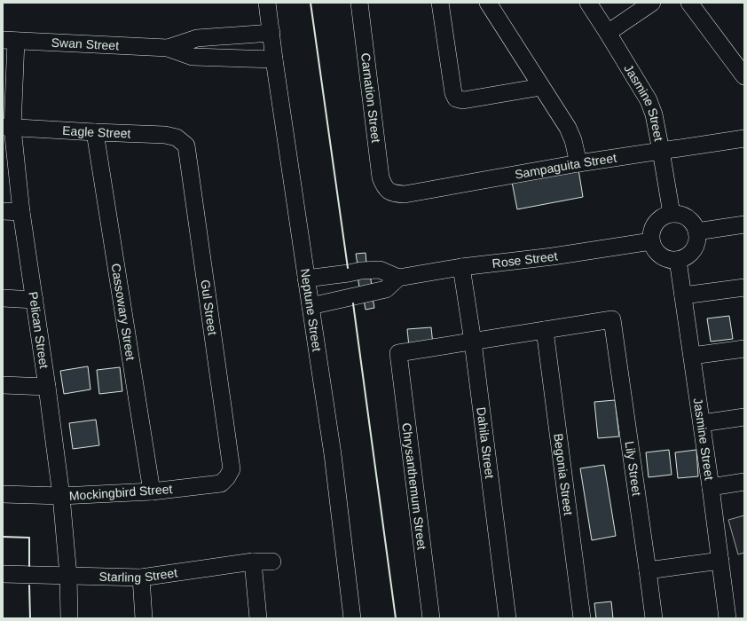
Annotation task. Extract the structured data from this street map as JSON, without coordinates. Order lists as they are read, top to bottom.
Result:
{
  "streets": {
    "street": [
      "Swan Street",
      "Carnation Street",
      "Jasmine Street",
      "Eagle Street",
      "Sampaguita Street",
      "Rose Street",
      "Gul Street",
      "Neptune Street",
      "Cassowary Street",
      "Pelican Street",
      "Dahila Street",
      "Lily Street",
      "Begonia Street",
      "Chrysanthemum Street",
      "Mockingbird Street",
      "Starling Street"
    ]
  },
  "crossings": [
    ["Swan Street", "Neptune Street"],
    ["Swan Street", "Pelican Street"],
    ["Carnation Street", "Sampaguita Street"],
    ["Jasmine Street", "Sampaguita Street"],
    ["Jasmine Street", "Rose Street"],
    ["Eagle Street", "Gul Street"],
    ["Eagle Street", "Cassowary Street"],
    ["Eagle Street", "Pelican Street"],
    ["Rose Street", "Dahila Street"],
    ["Gul Street", "Mockingbird Street"],
    ["Cassowary Street", "Mockingbird Street"],
    ["Pelican Street", "Mockingbird Street"],
    ["Pelican Street", "Starling Street"],
    ["Dahila Street", "Chrysanthemum Street"],
    ["Lily Street", "Begonia Street"]
  ]
}
